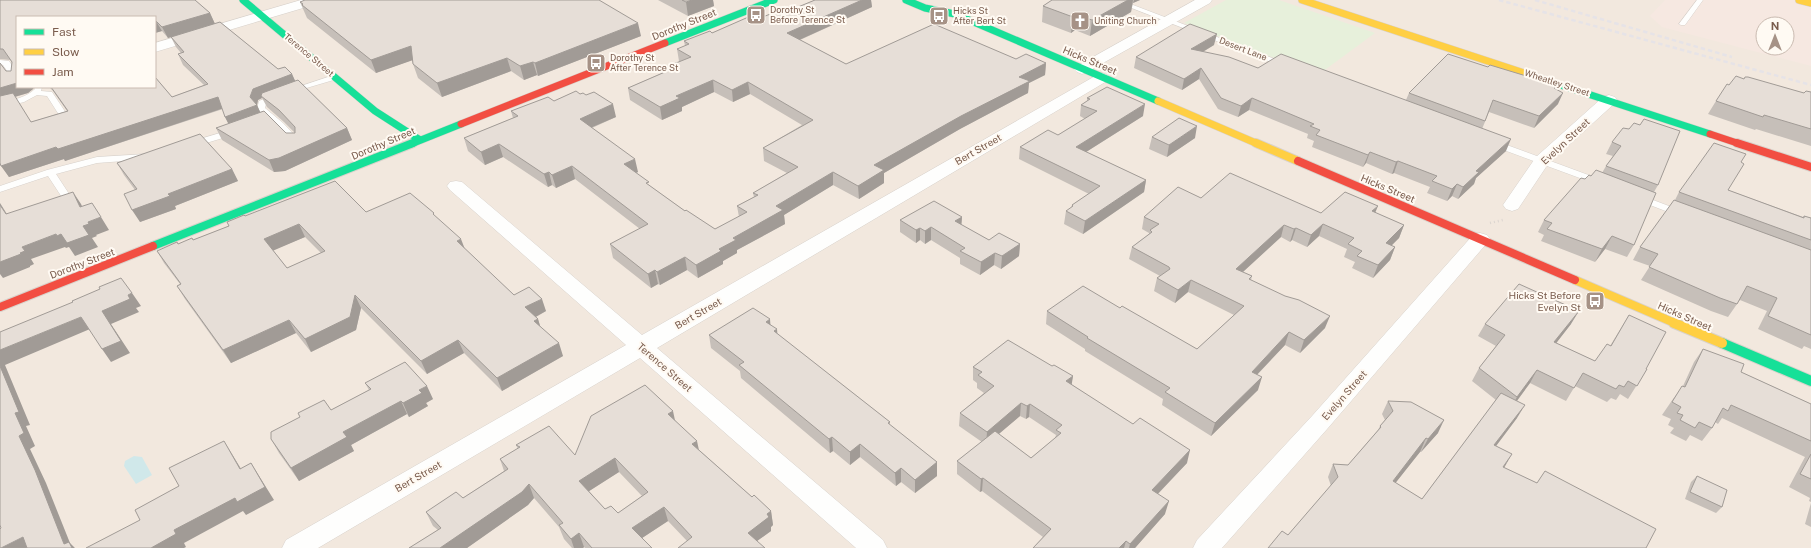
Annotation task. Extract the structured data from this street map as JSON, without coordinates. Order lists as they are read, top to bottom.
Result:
{
  "streets": {
    "main road": [
      "Dorothy Street",
      "Terence Street",
      "Hicks Street",
      "Wheatley Street"
    ],
    "street": ["Evelyn Street", "Bert Street"],
    "lane": ["Desert Lane"]
  },
  "crossings": [
    ["Dorothy Street", "Terence Street"],
    ["Terence Street", "Bert Street"],
    ["Hicks Street", "Evelyn Street"],
    ["Hicks Street", "Bert Street"],
    ["Wheatley Street", "Evelyn Street"]
  ],
  "places": {
    "bus stop": [
      "Dorothy St Before Terence St",
      "Hicks St After Bert St",
      "Dorothy St After Terence St",
      "Hicks St Before Evelyn St"
    ],
    "church": ["Uniting Church"]
  },
  "legend": ["Fast", "Slow", "Jam"],
  "north": "top"
}
